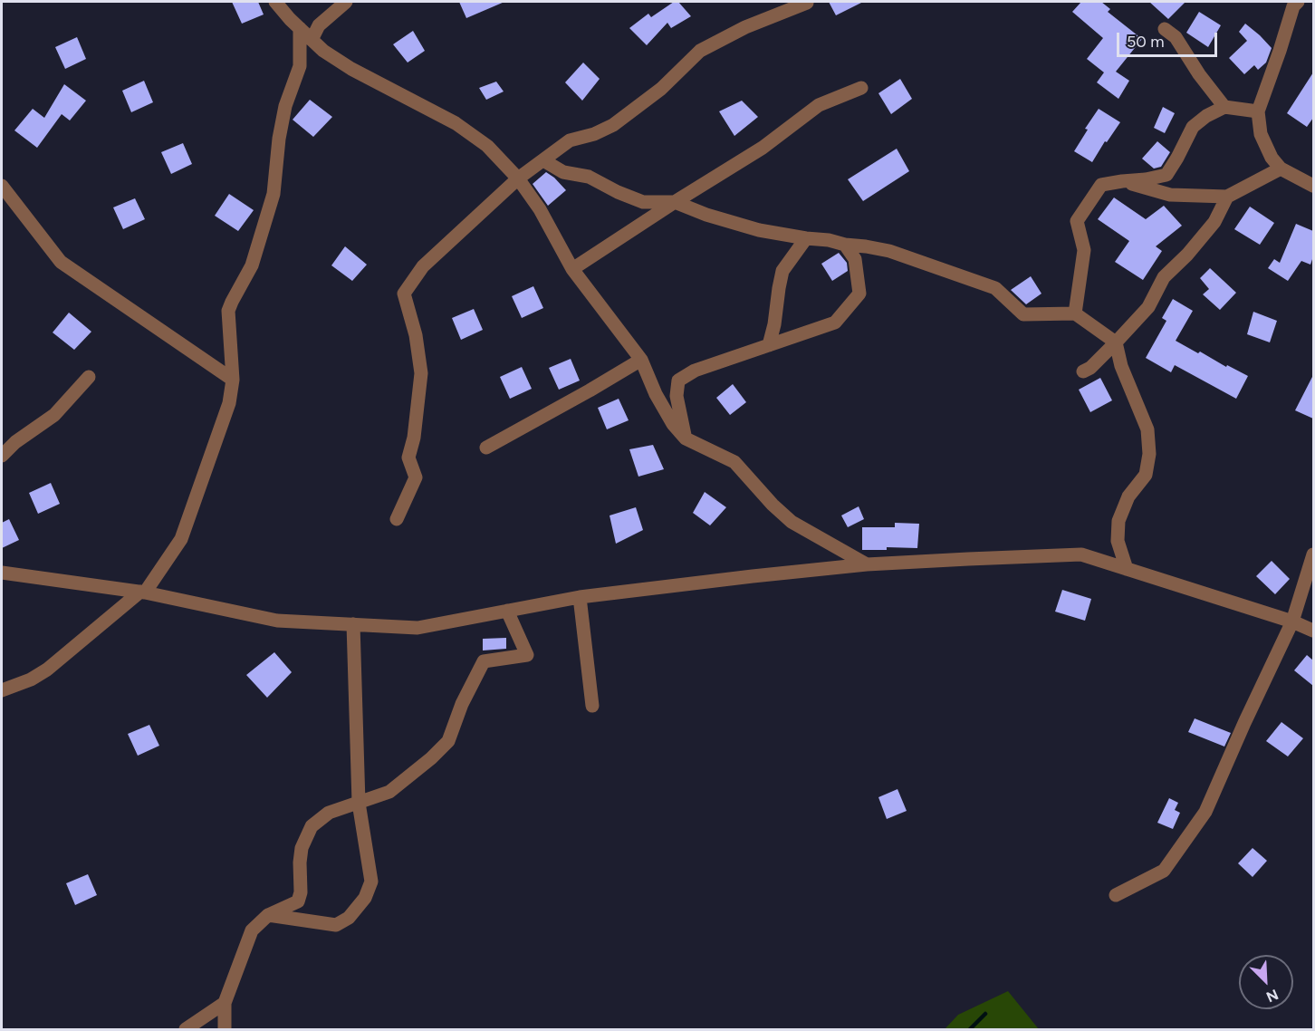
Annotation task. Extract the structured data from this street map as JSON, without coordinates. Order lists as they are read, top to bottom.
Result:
{
  "scale_bar": "50 m",
  "north": "bottom right"
}
